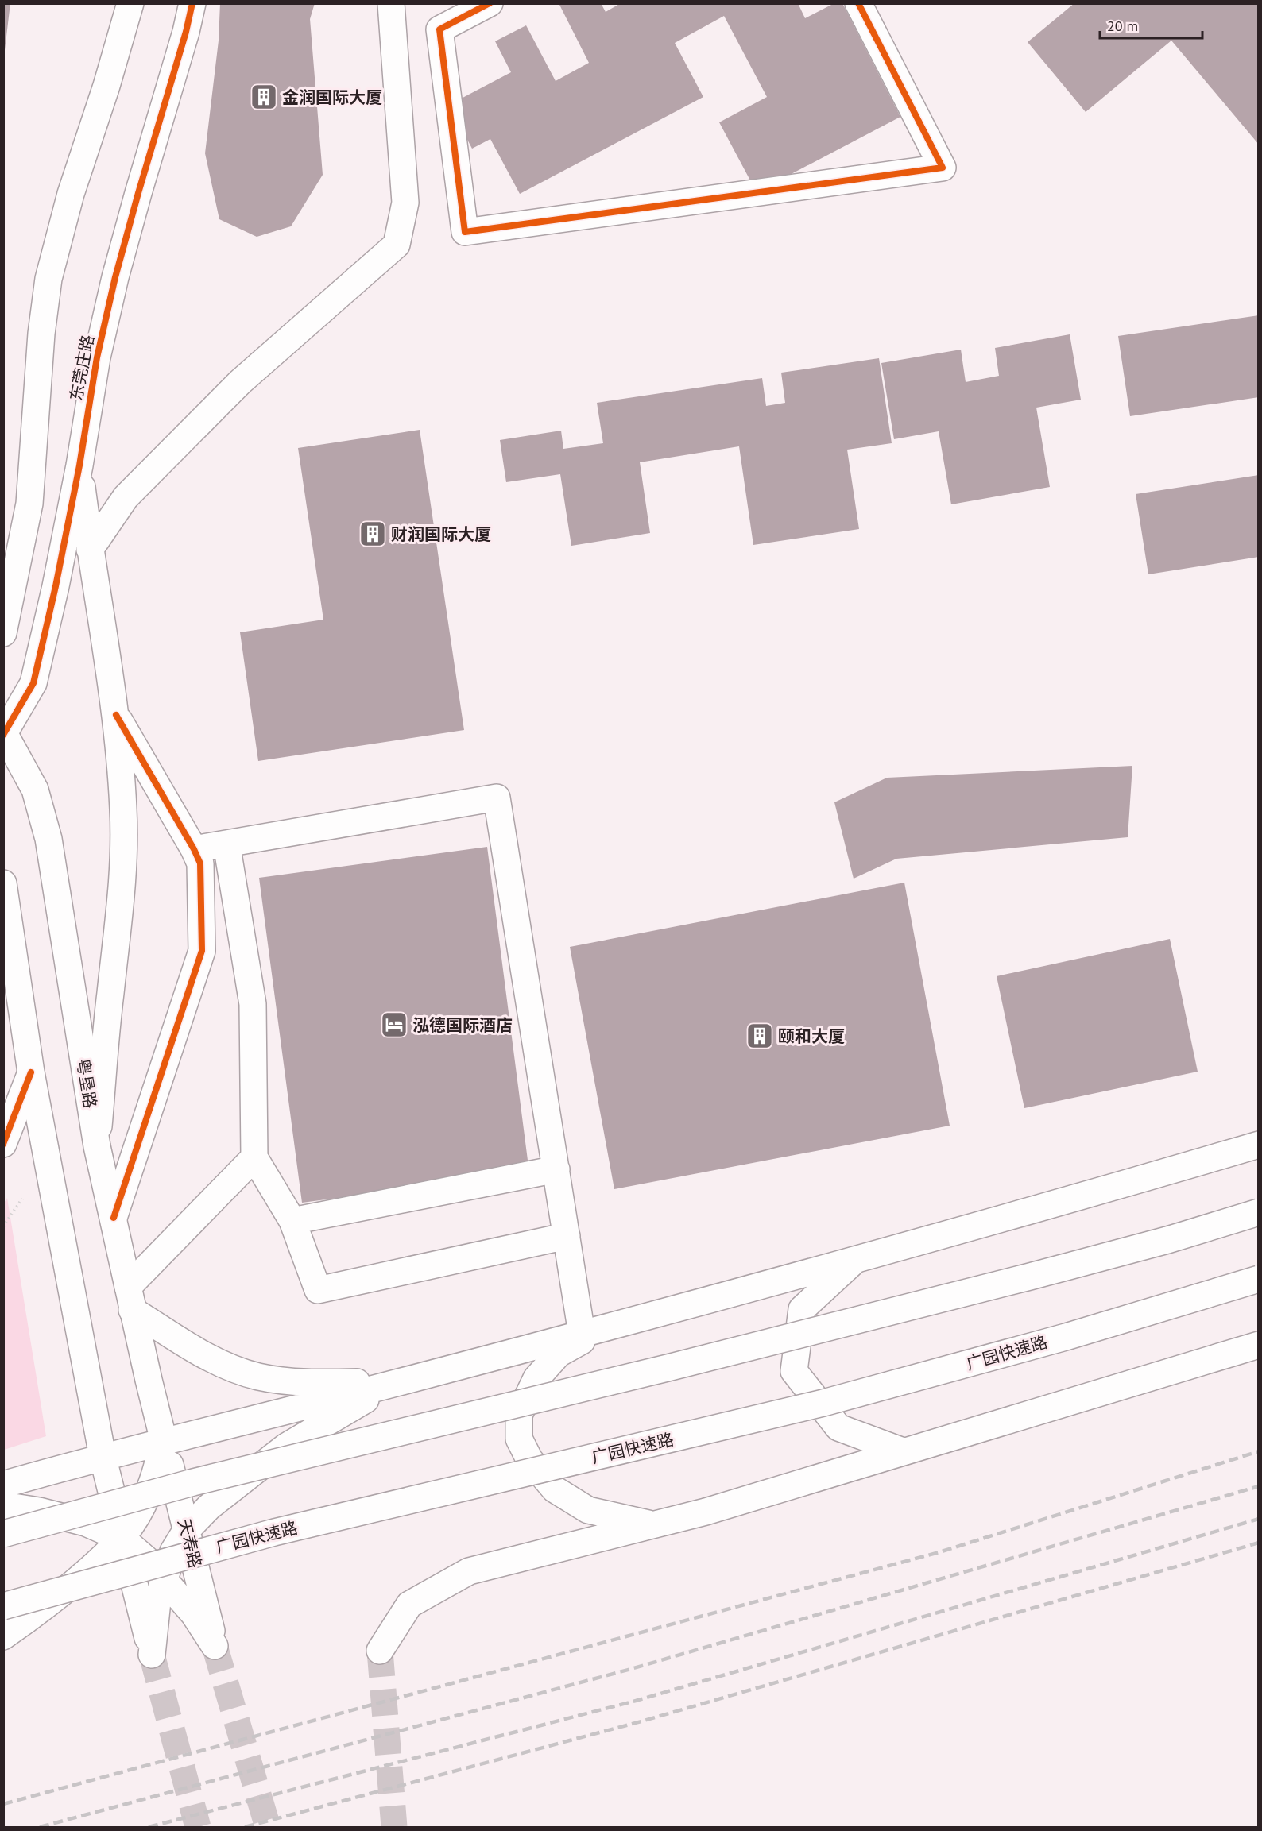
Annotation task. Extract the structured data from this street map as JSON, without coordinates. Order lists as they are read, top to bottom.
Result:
{
  "streets": {
    "main road": [
      "东莞庄路",
      "粤垦路",
      "广园快速路",
      "天寿路"
    ]
  },
  "crossings": [
    ["东莞庄路", "粤垦路"],
    ["粤垦路", "天寿路"]
  ],
  "places": {
    "building": ["金润国际大厦", "财润国际大厦", "颐和大厦"],
    "hotel": ["泓德国际酒店"]
  },
  "scale_bar": "20 m"
}
